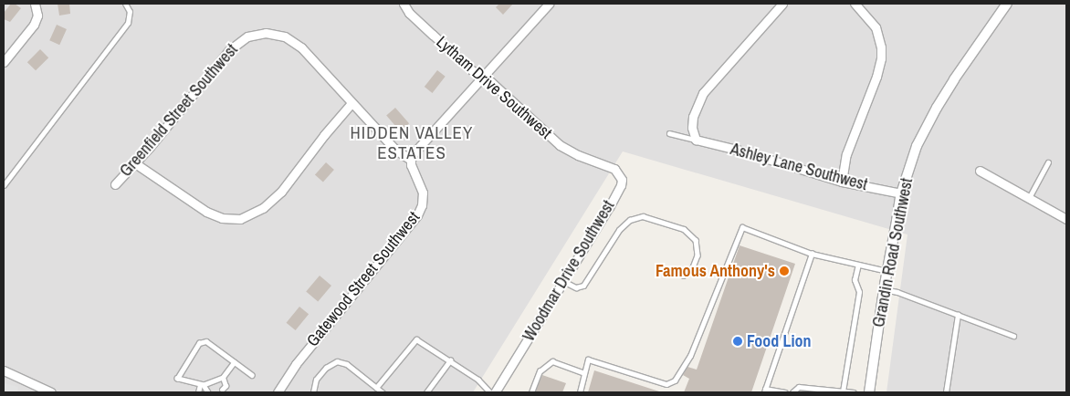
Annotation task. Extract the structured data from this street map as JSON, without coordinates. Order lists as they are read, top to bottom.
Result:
{
  "streets": {
    "street": [
      "Lytham Drive Southwest",
      "Greenfield Street Southwest",
      "Ashley Lane Southwest",
      "Grandin Road Southwest",
      "Woodmar Drive Southwest",
      "Gatewood Street Southwest"
    ]
  },
  "crossings": [
    ["Lytham Drive Southwest", "Woodmar Drive Southwest"],
    ["Greenfield Street Southwest", "Gatewood Street Southwest"],
    ["Ashley Lane Southwest", "Grandin Road Southwest"]
  ],
  "districts": ["HIDDEN VALLEY ESTATES"],
  "places": ["Famous Anthony's", "Food Lion"]
}
